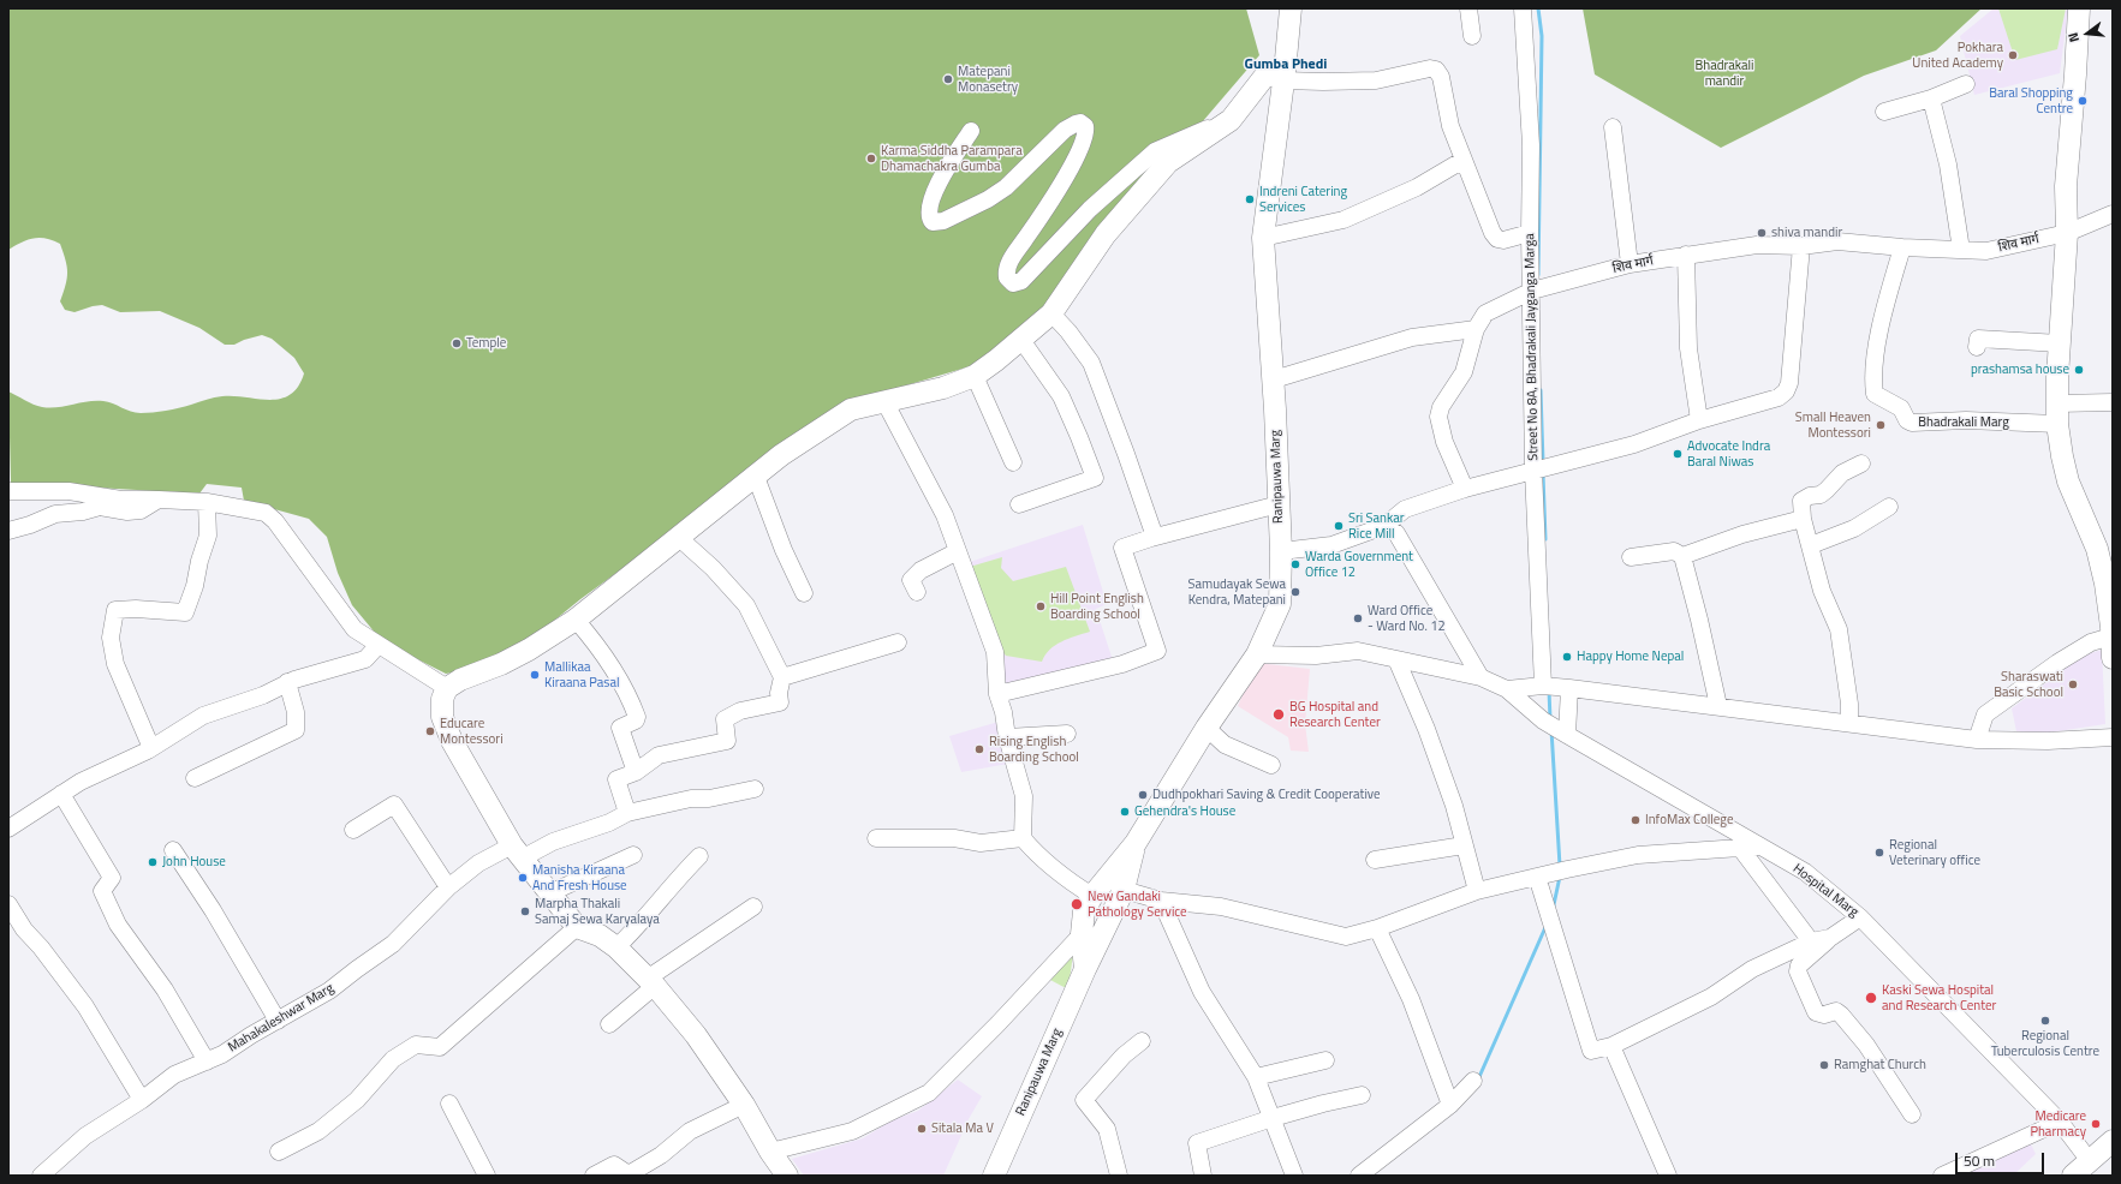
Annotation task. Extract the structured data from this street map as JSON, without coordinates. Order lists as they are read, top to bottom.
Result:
{
  "streets": {
    "main road": ["Ranipauwa Marg"],
    "street": [
      "शिव मार्ग",
      "Street No 8A, Bhadrakali Jayganga Marga",
      "Bhadrakali Marg",
      "Hospital Marg",
      "Mahakaleshwar Marg"
    ]
  },
  "crossings": [
    ["शिव मार्ग", "Street No 8A, Bhadrakali Jayganga Marga"],
    ["शिव मार्ग", "Bhadrakali Marg"]
  ],
  "districts": ["Gumba Phedi"],
  "parks": ["Bhadrakali mandir"],
  "places": [
    "Pokhara United Academy",
    "Matepani Monasetry",
    "Baral Shopping Centre",
    "Karma Siddha Parampara Dhamachakra Gumba",
    "Indreni Catering Services",
    "shiva mandir",
    "Temple",
    "prashamsa house",
    "Small Heaven Montessori",
    "Advocate Indra Baral Niwas",
    "Sri Sankar Rice Mill",
    "Warda Government Office 12",
    "Samudayak Sewa Kendra, Matepani",
    "Hill Point English Boarding School",
    "Ward Office - Ward No. 12",
    "Happy Home Nepal",
    "Mallikaa Kiraana Pasal",
    "Sharaswati Basic School",
    "BG Hospital and Research Center",
    "Educare Montessori",
    "Rising English Boarding School",
    "Dudhpokhari Saving & Credit Cooperative",
    "Gehendra's House",
    "InfoMax College",
    "Regional Veterinary office",
    "John House",
    "Manisha Kiraana And Fresh House",
    "New Gandaki Pathology Service",
    "Marpha Thakali Samaj Sewa Karyalaya",
    "Kaski Sewa Hospital and Research Center",
    "Regional Tuberculosis Centre",
    "Ramghat Church",
    "Medicare Pharmacy",
    "Sitala Ma V"
  ],
  "scale_bar": "50 m",
  "north": "left"
}
